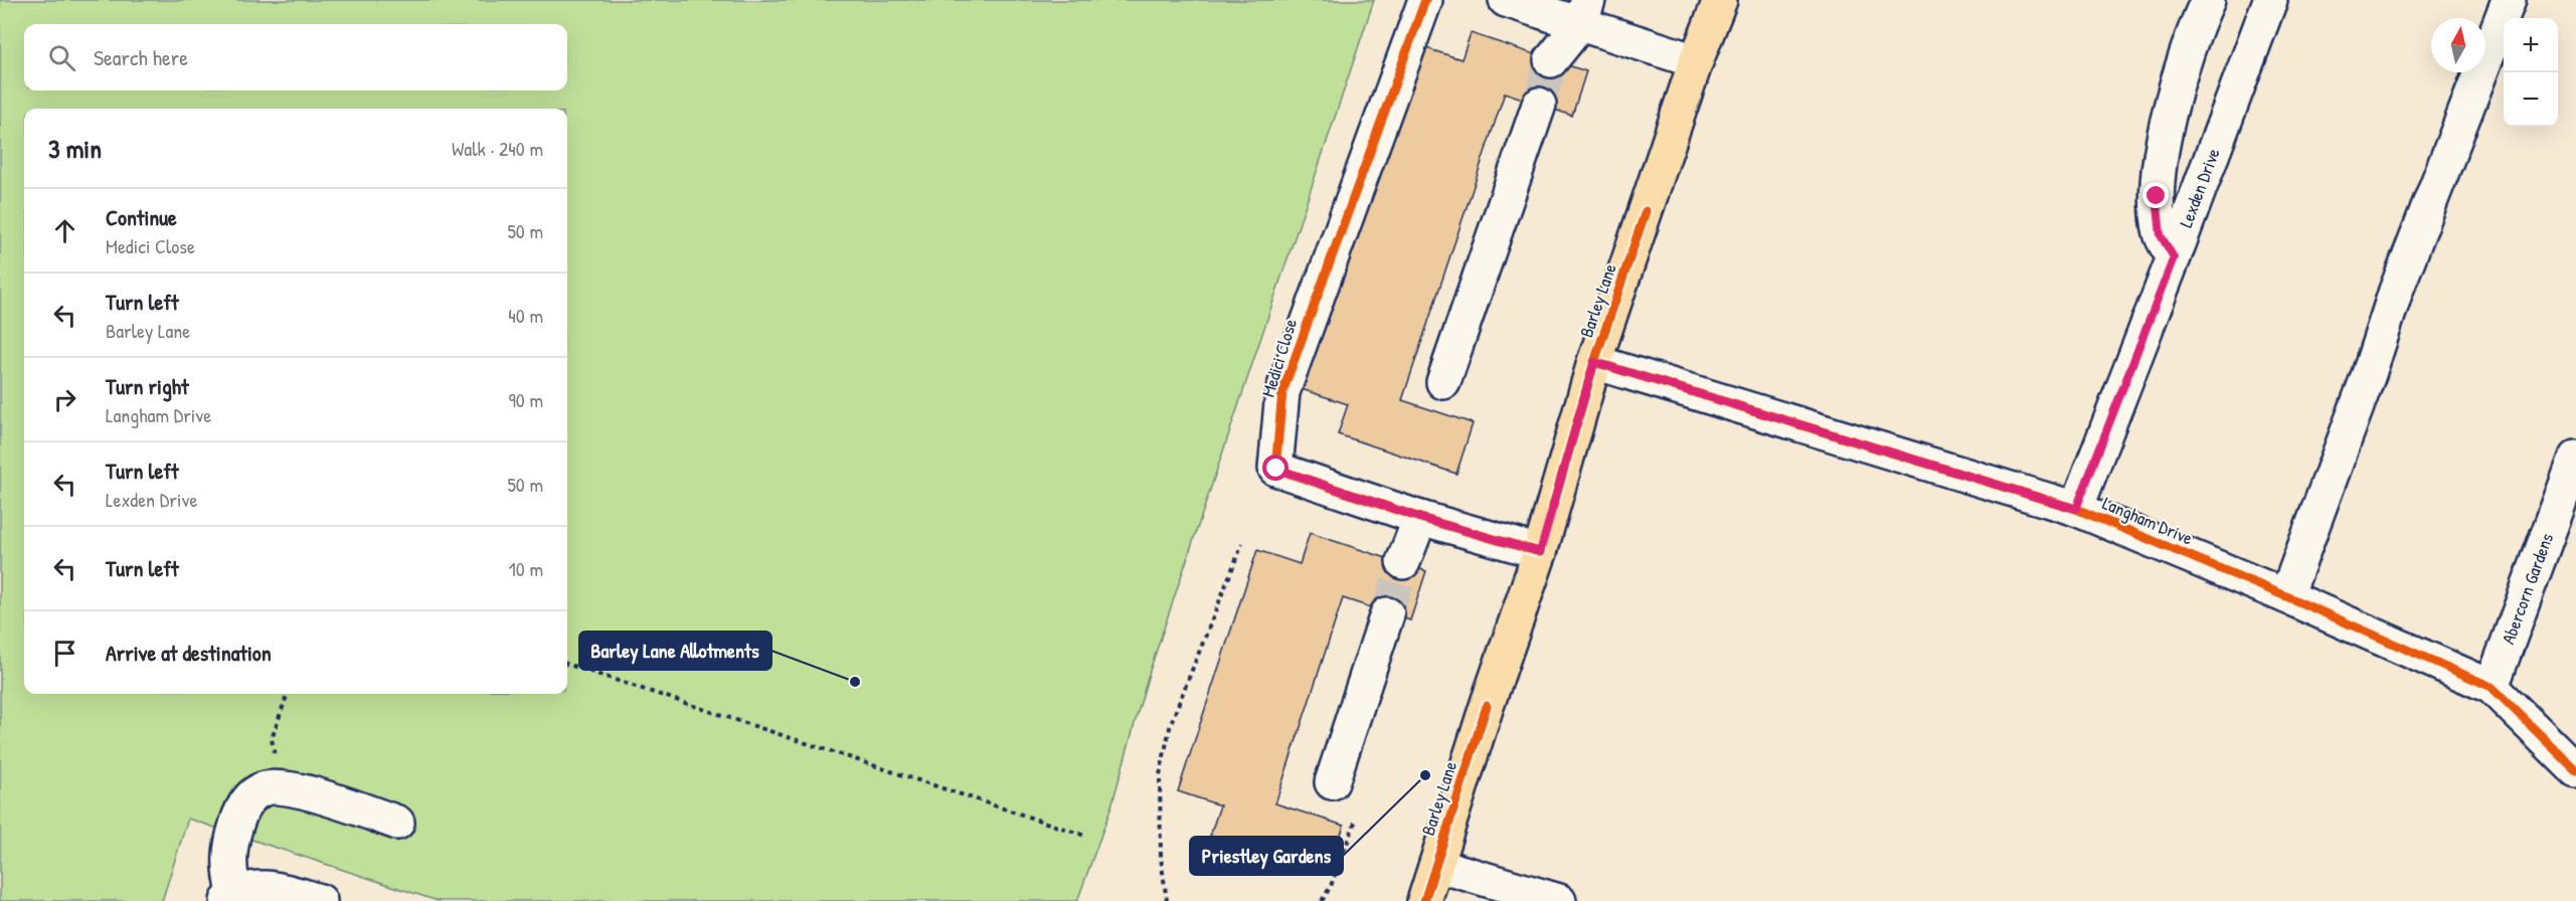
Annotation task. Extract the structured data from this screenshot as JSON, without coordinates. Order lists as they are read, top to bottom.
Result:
{
  "streets": {
    "main road": ["Barley Lane"],
    "street": [
      "Lexden Drive",
      "Medici Close",
      "Langham Drive",
      "Abercorn Gardens"
    ]
  },
  "crossings": [
    ["Lexden Drive", "Langham Drive"],
    ["Barley Lane", "Medici Close"],
    ["Barley Lane", "Langham Drive"],
    ["Langham Drive", "Abercorn Gardens"]
  ],
  "places": ["Barley Lane Allotments", "Priestley Gardens"],
  "north": "top",
  "page": {
    "map_buttons": ["+", "−"],
    "search": "Search here",
    "heading": ["3 min", "Walk · 240 m"],
    "list": [
      ["Continue", "Medici Close", "50 m"],
      ["Turn left", "Barley Lane", "40 m"],
      ["Turn right", "Langham Drive", "90 m"],
      ["Turn left", "Lexden Drive", "50 m"],
      ["Turn left", "10 m"],
      "Arrive at destination"
    ]
  }
}
